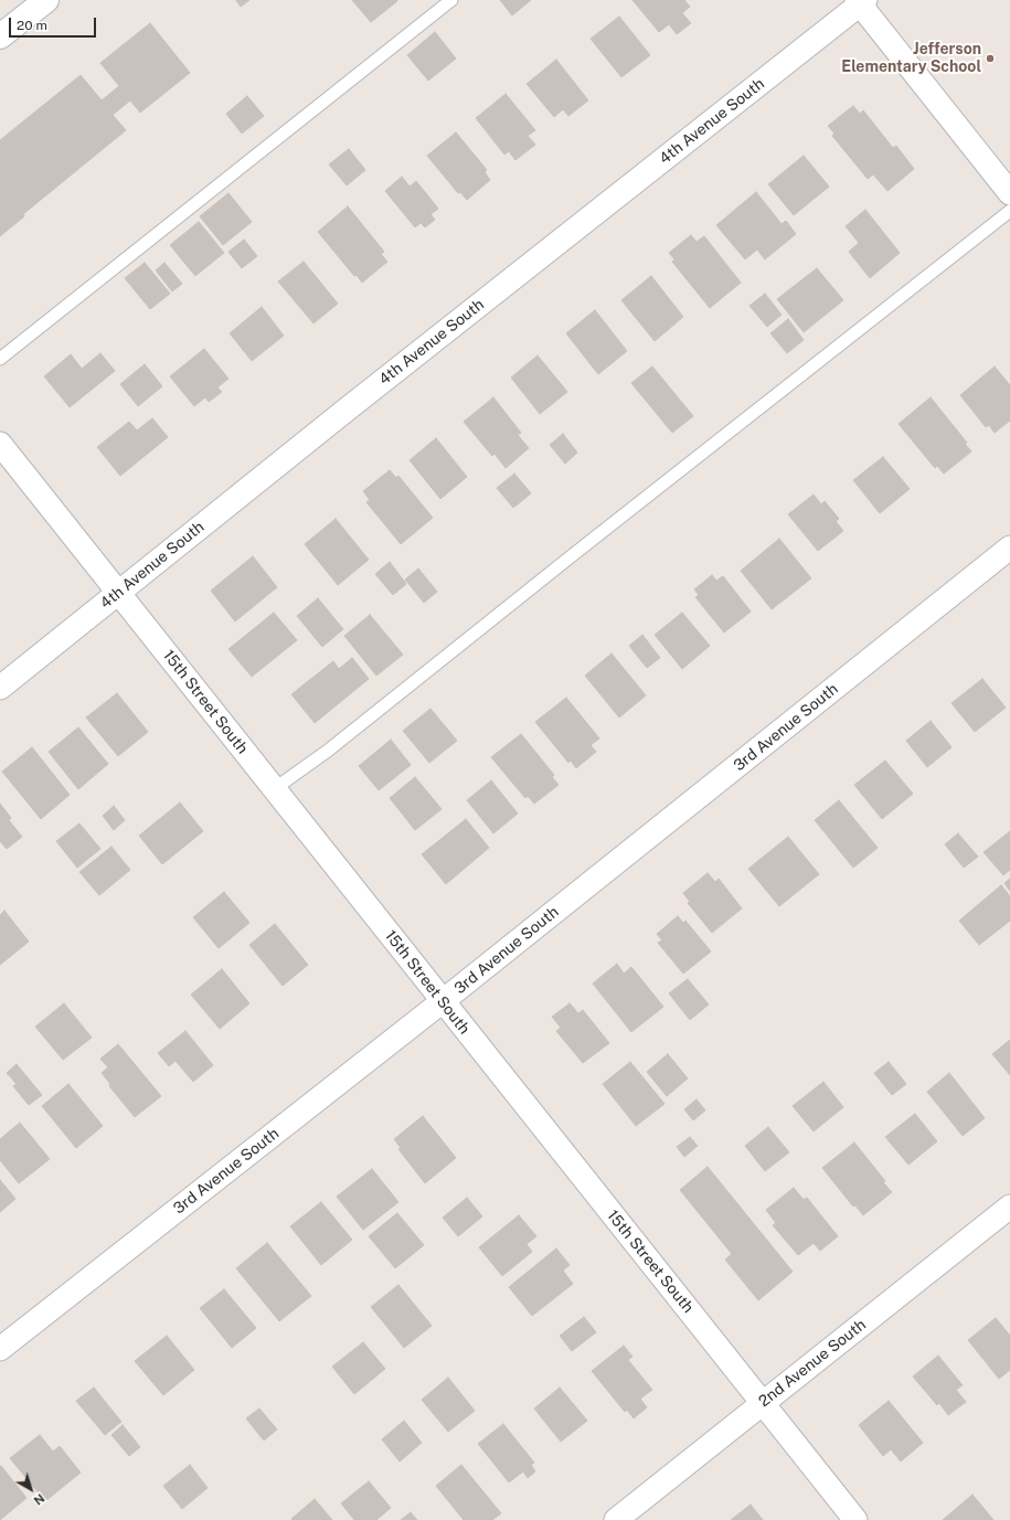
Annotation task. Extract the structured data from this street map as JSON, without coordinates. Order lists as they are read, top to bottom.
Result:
{
  "streets": {
    "street": [
      "4th Avenue South",
      "15th Street South",
      "3rd Avenue South",
      "2nd Avenue South"
    ]
  },
  "crossings": [
    ["4th Avenue South", "15th Street South"],
    ["15th Street South", "3rd Avenue South"],
    ["15th Street South", "2nd Avenue South"]
  ],
  "places": ["Jefferson Elementary School"],
  "scale_bar": "20 m",
  "north": "bottom right"
}
